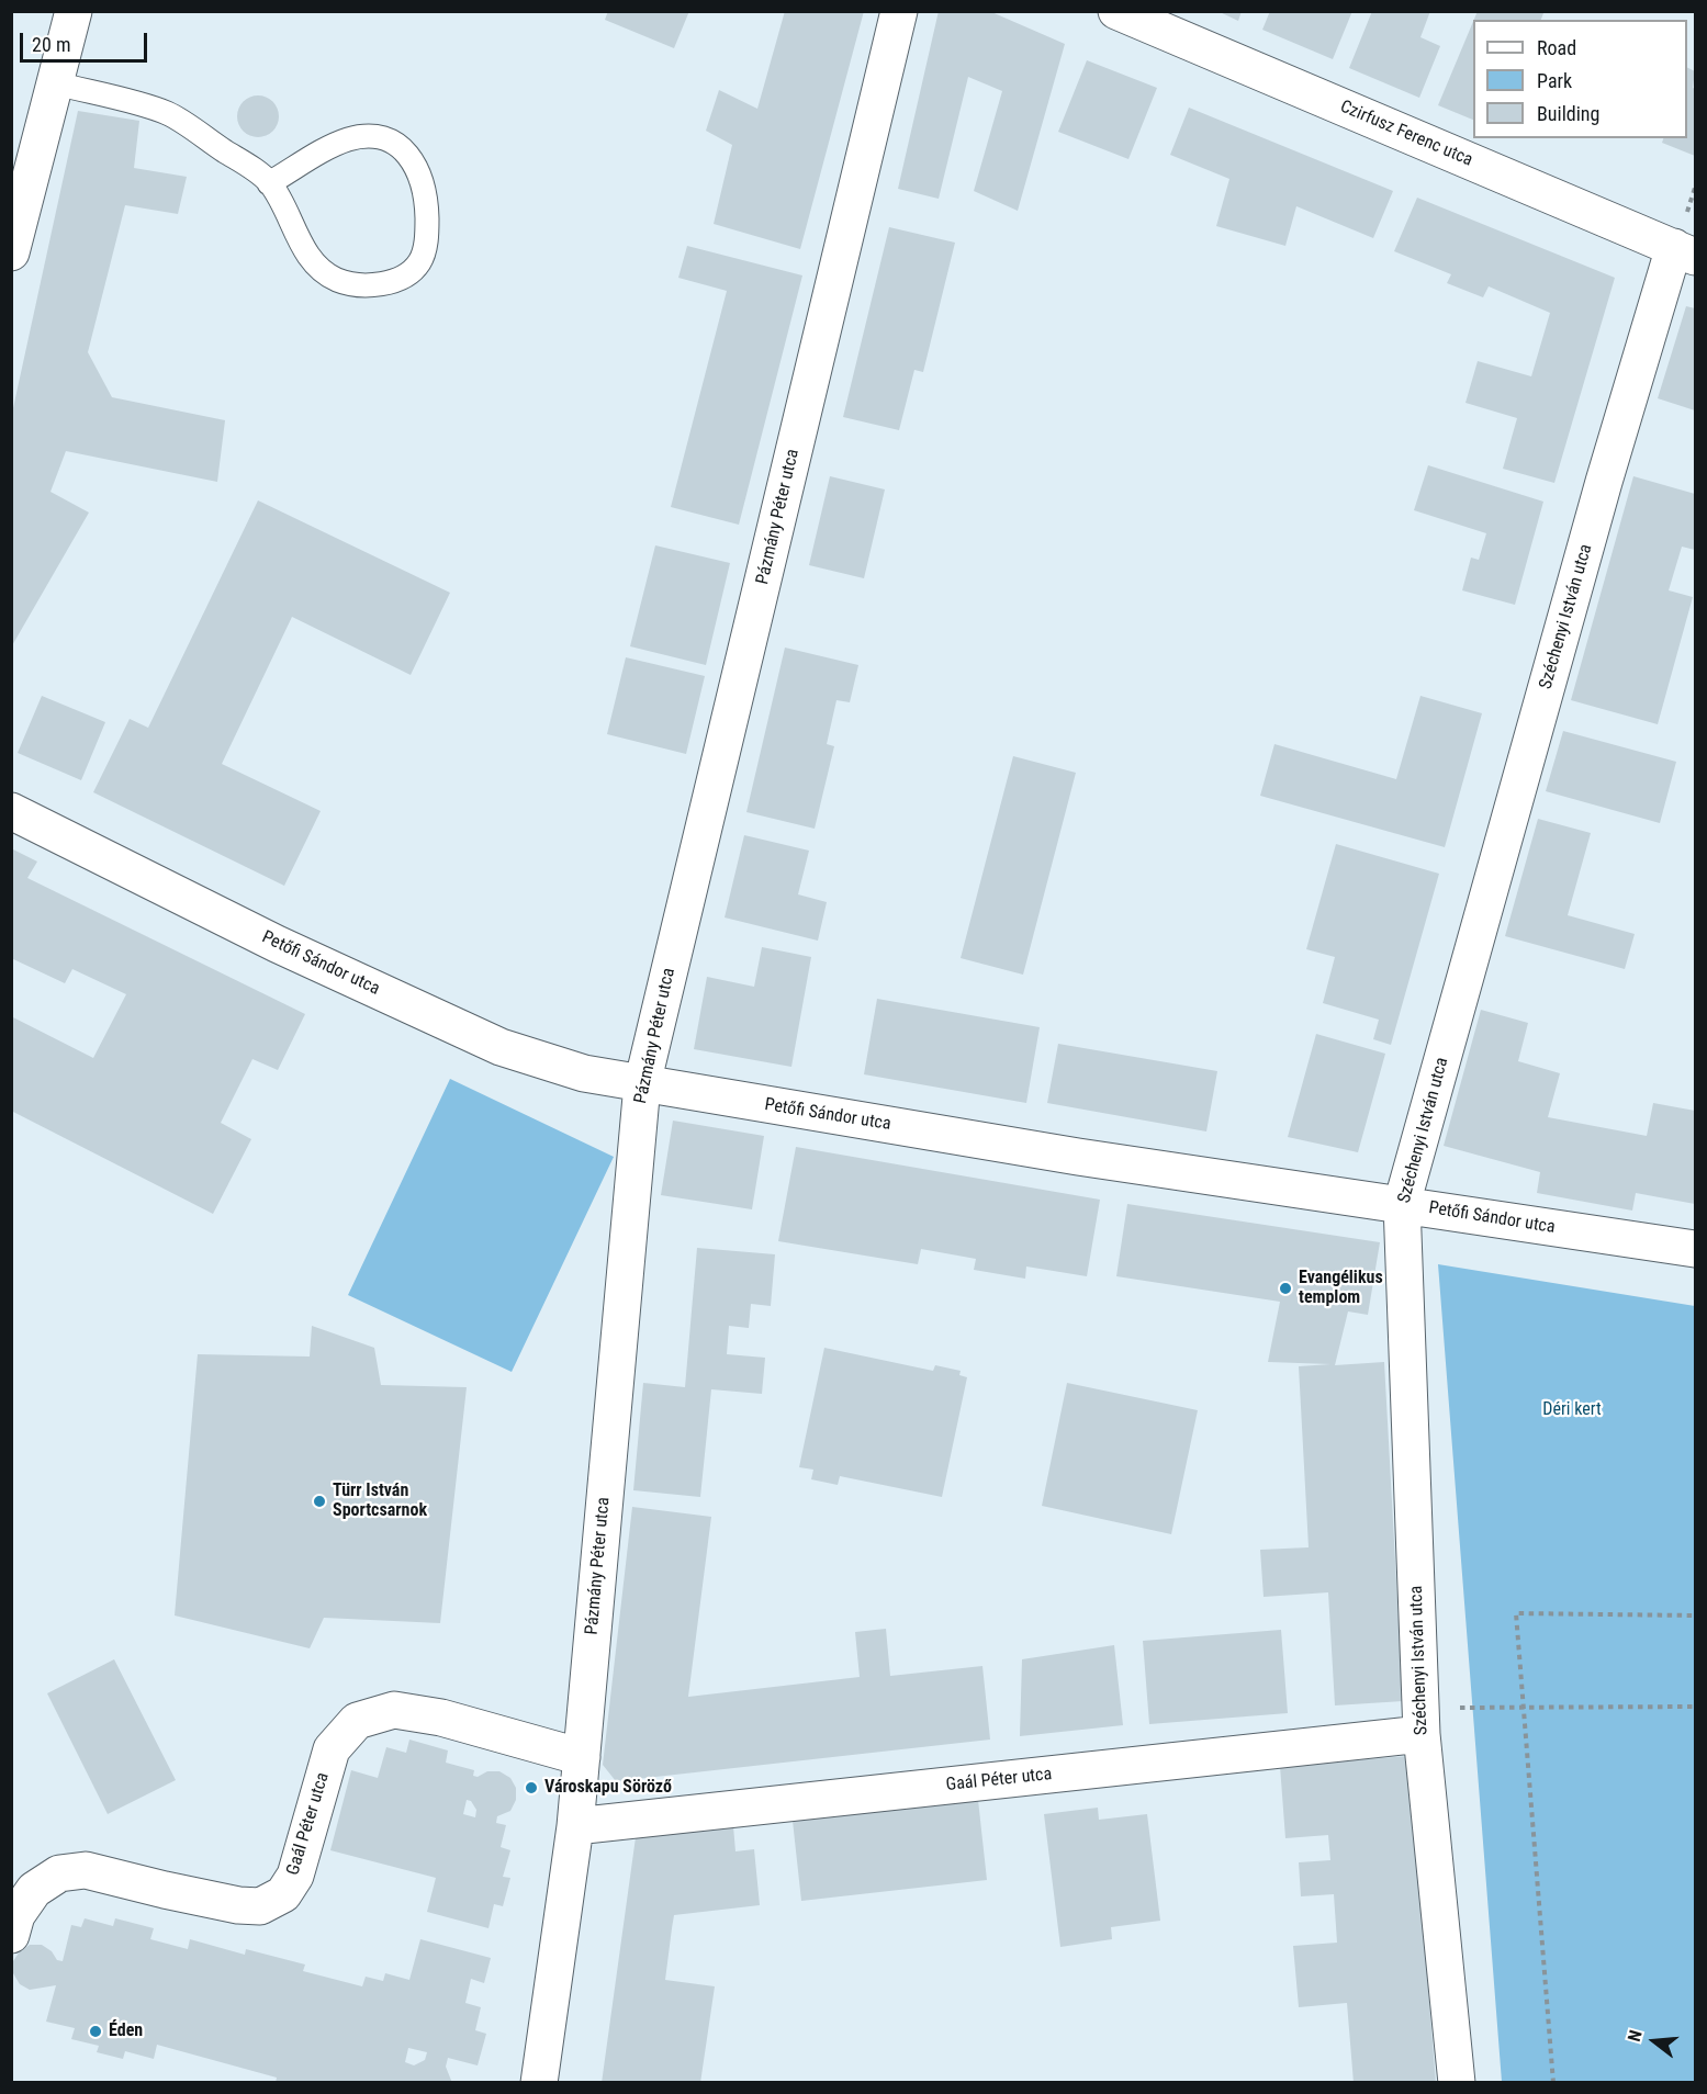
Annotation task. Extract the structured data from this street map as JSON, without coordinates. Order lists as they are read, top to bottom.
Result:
{
  "streets": {
    "street": [
      "Czirfusz Ferenc utca",
      "Pázmány Péter utca",
      "Széchenyi István utca",
      "Petőfi Sándor utca",
      "Gaál Péter utca"
    ]
  },
  "crossings": [
    ["Czirfusz Ferenc utca", "Széchenyi István utca"],
    ["Pázmány Péter utca", "Petőfi Sándor utca"],
    ["Pázmány Péter utca", "Gaál Péter utca"],
    ["Széchenyi István utca", "Petőfi Sándor utca"],
    ["Széchenyi István utca", "Gaál Péter utca"]
  ],
  "parks": ["Déri kert"],
  "places": [
    "Evangélikus templom",
    "Türr István Sportcsarnok",
    "Városkapu Söröző",
    "Éden"
  ],
  "legend": ["Road", "Park", "Building"],
  "scale_bar": "20 m",
  "north": "left"
}
